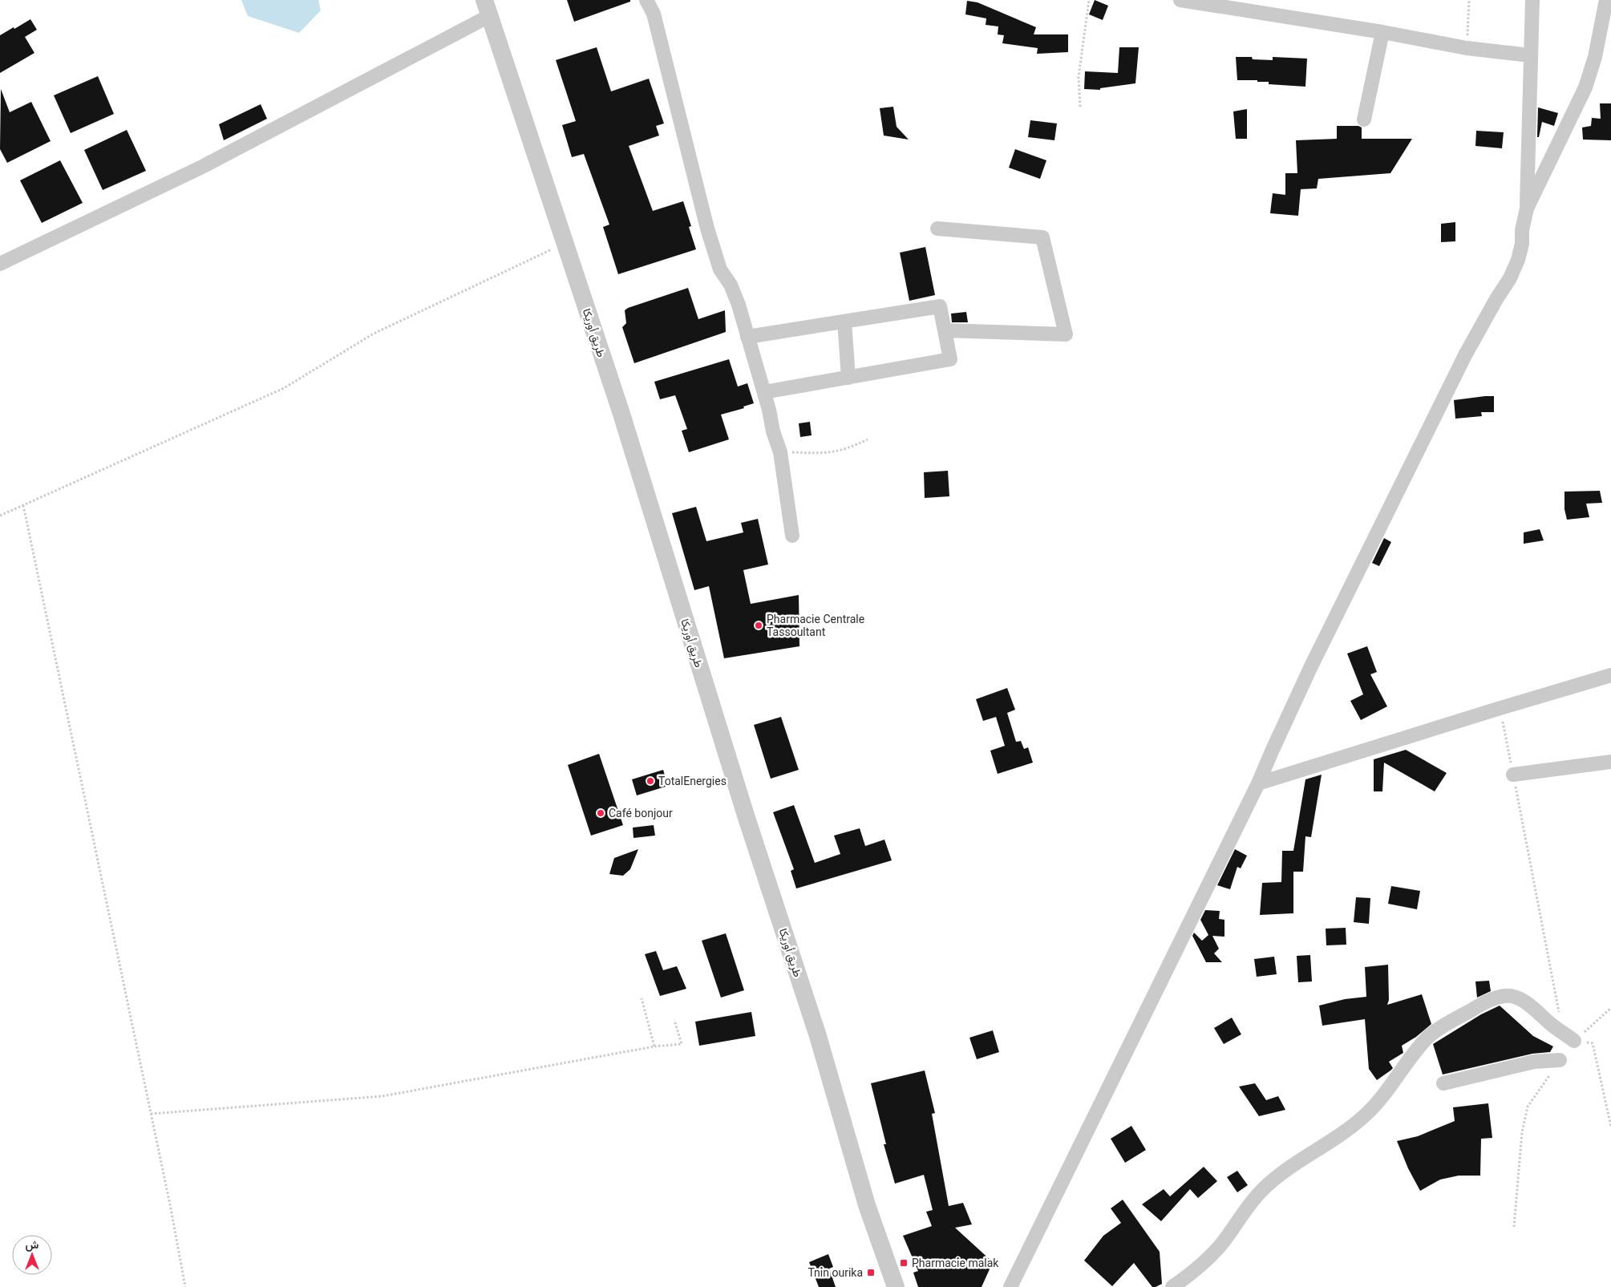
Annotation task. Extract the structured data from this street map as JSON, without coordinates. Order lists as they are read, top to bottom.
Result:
{
  "streets": {
    "street": ["طريق أوريكا"]
  },
  "places": {
    "other": ["Pharmacie Centrale Tassoultant", "TotalEnergies", "Café bonjour"],
    "transit": ["Pharmacie malak", "Tnin ourika"]
  },
  "north": "top"
}
